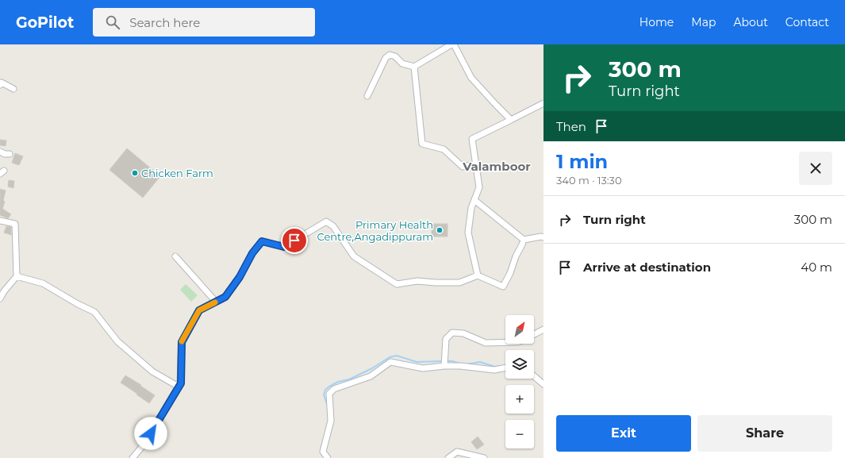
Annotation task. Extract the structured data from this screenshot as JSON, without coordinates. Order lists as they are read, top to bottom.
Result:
{
  "districts": ["Valamboor"],
  "places": ["Chicken Farm", "Primary Health Centre,Angadippuram"],
  "north": "top right",
  "page": {
    "header": "GoPilot",
    "search": "Search here",
    "nav": [
      "Home",
      "Map",
      "About",
      "Contact"
    ],
    "turn": ["300 m", "Turn right"],
    "then": "Then",
    "heading": ["1 min", "340 m · 13:30"],
    "list": [
      {
        "name": "Turn right",
        "value": "300 m"
      },
      {
        "name": "Arrive at destination",
        "value": "40 m"
      }
    ],
    "map_buttons": ["+", "−"],
    "buttons": ["Exit", "Share"]
  }
}
